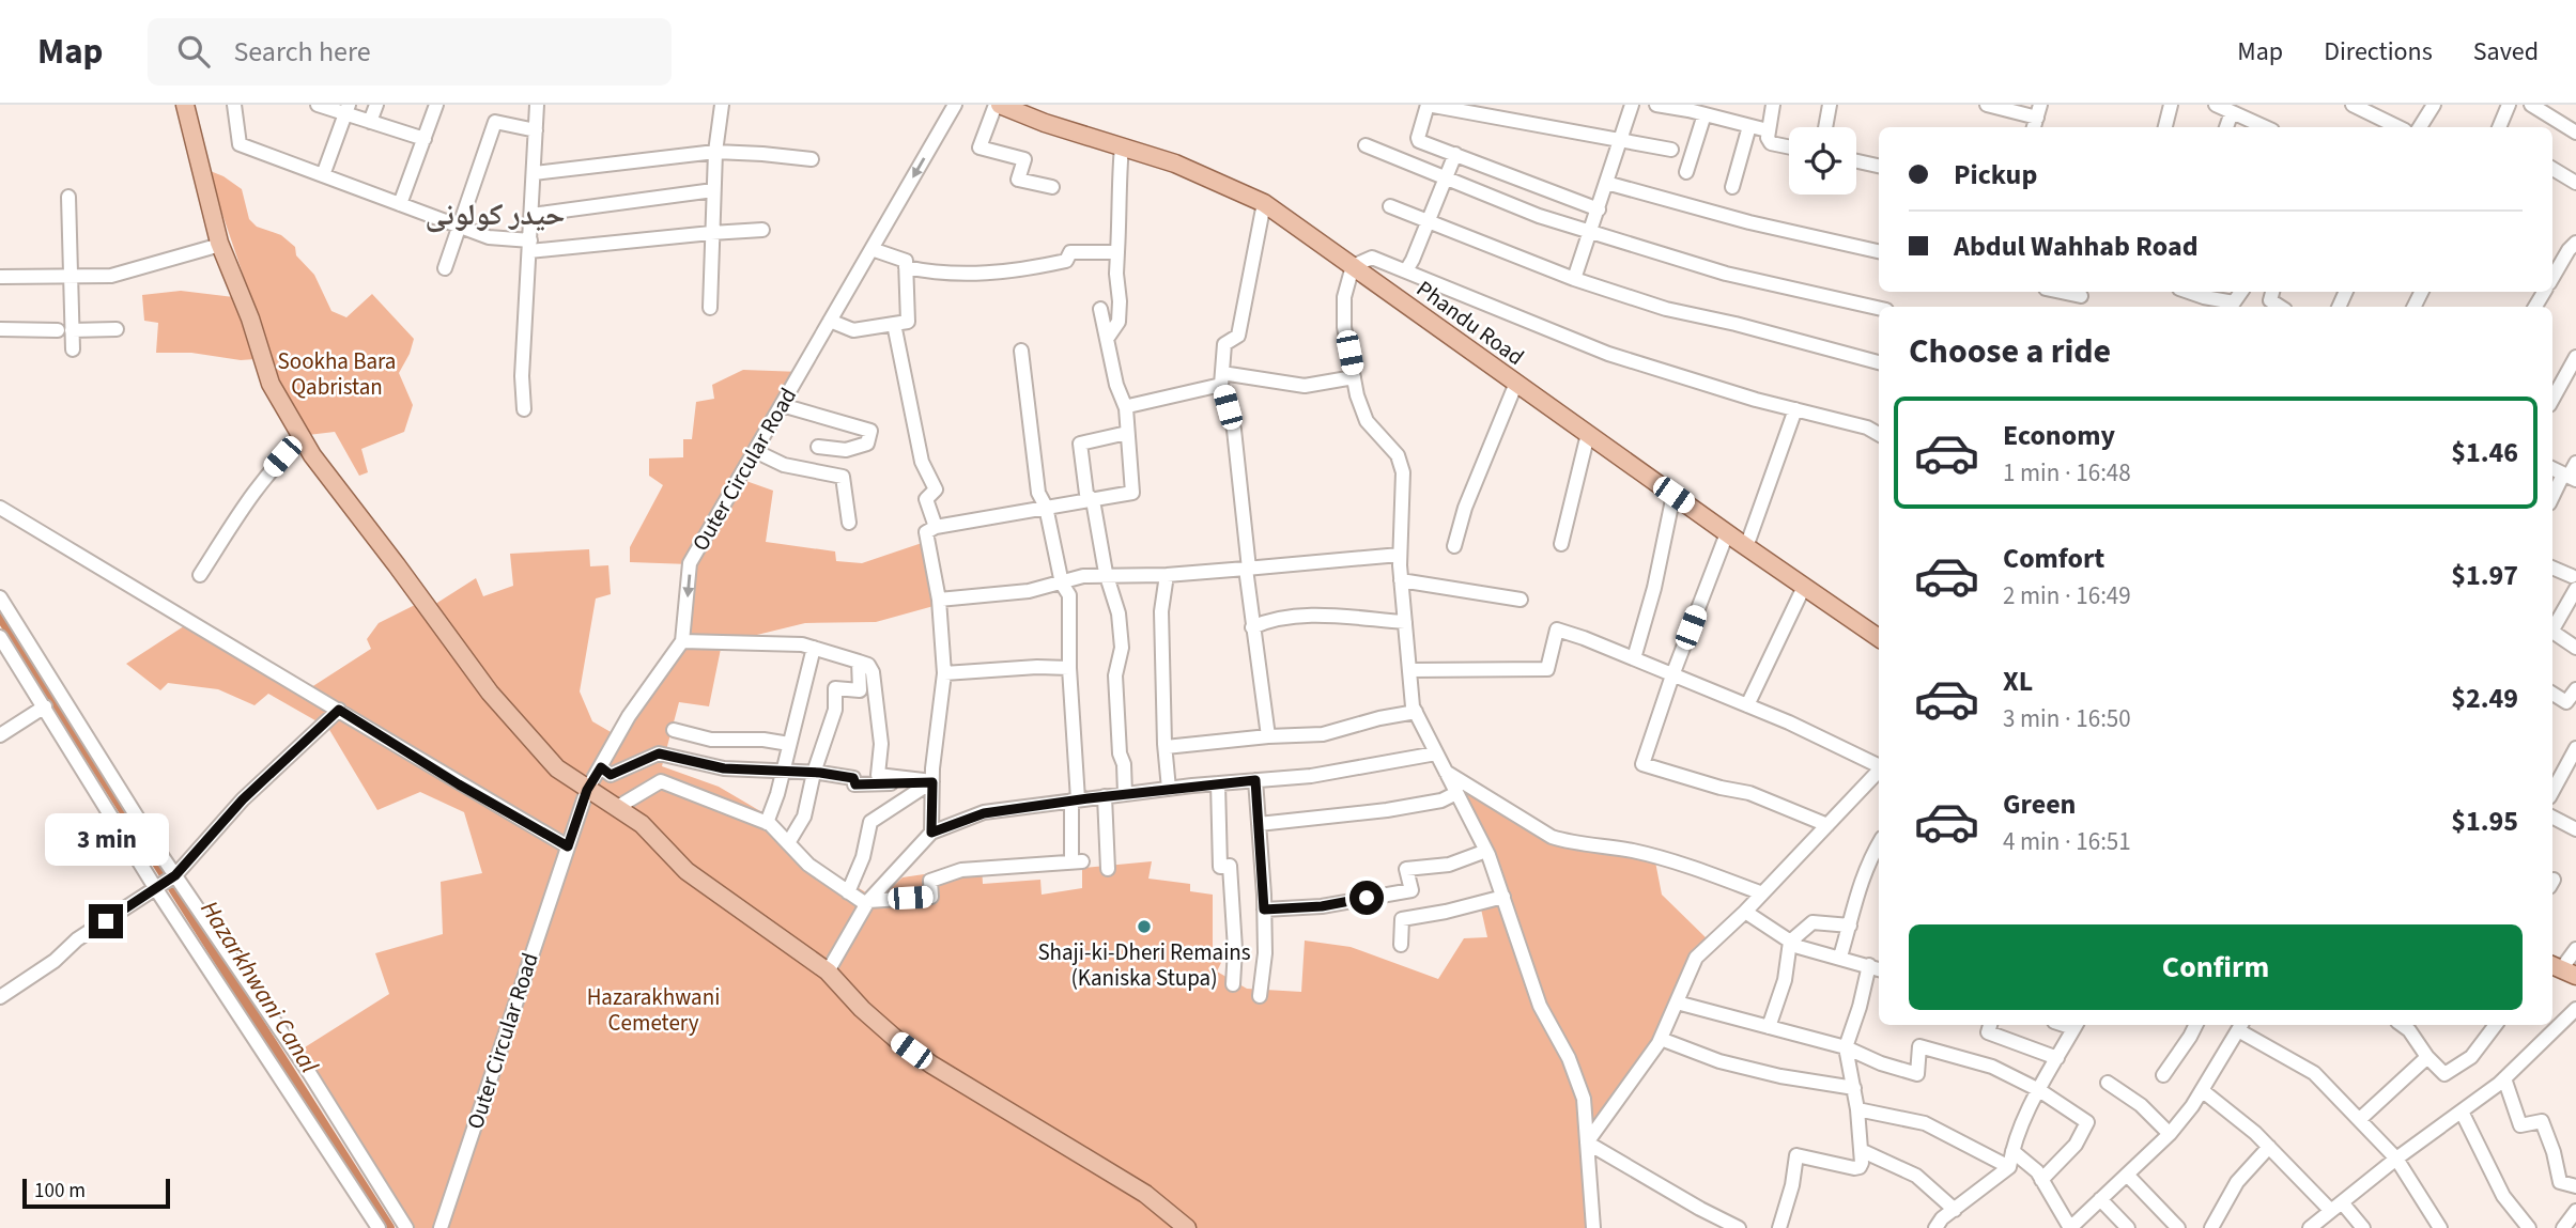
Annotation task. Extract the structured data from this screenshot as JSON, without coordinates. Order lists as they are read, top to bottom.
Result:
{
  "streets": {
    "main road": ["Phandu Road"],
    "street": ["Outer Circular Road"]
  },
  "districts": ["حیدر کولونی"],
  "water": ["Hazarkhwani Canal"],
  "parks": ["Sookha Bara Qabristan", "Hazarakhwani Cemetery"],
  "places": ["Shaji-ki-Dheri Remains (Kaniska Stupa)"],
  "scale_bar": "100 m",
  "page": {
    "header": "Map",
    "search": "Search here",
    "nav": ["Map", "Directions", "Saved"],
    "banner": ["Pickup", "Abdul Wahhab Road"],
    "heading": "Choose a ride",
    "list": [
      {
        "name": "Economy",
        "note": "1 min · 16:48",
        "value": "$1.46"
      },
      {
        "name": "Comfort",
        "note": "2 min · 16:49",
        "value": "$1.97"
      },
      {
        "name": "XL",
        "note": "3 min · 16:50",
        "value": "$2.49"
      },
      {
        "name": "Green",
        "note": "4 min · 16:51",
        "value": "$1.95"
      }
    ],
    "bubble": "3 min",
    "buttons": "Confirm",
    "scale": "100 m"
  }
}
